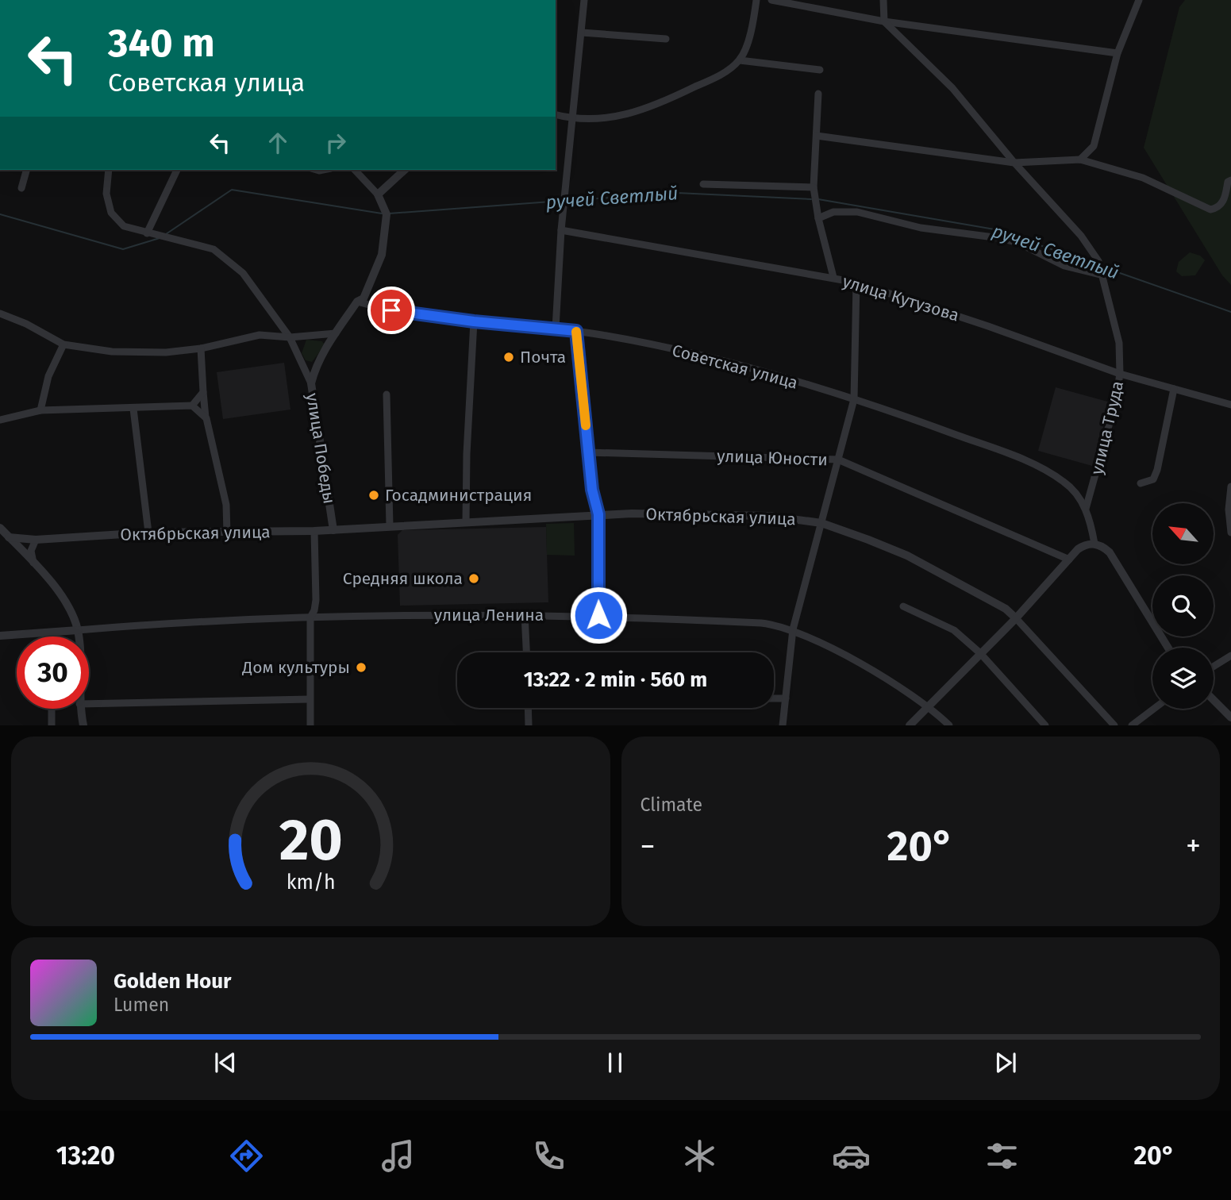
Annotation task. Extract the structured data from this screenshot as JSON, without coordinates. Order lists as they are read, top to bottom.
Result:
{
  "streets": {
    "street": [
      "улица Кутузова",
      "Советская улица",
      "улица Труда",
      "улица Победы",
      "улица Юности",
      "Октябрьская улица",
      "улица Ленина"
    ]
  },
  "crossings": [
    ["улица Кутузова", "улица Труда"],
    ["Советская улица", "улица Труда"],
    ["улица Победы", "Октябрьская улица"]
  ],
  "water": ["ручей Светлый"],
  "places": [
    "Почта",
    "Госадминистрация",
    "Средняя школа",
    "Дом культуры"
  ],
  "north": "top left",
  "page": {
    "turn": ["340 m", "Советская улица"],
    "limit": "30",
    "trip": "13:22 · 2 min · 560 m",
    "tile": "Climate",
    "heat": ["−", "20°", "+"],
    "song": ["Golden Hour", "Lumen"],
    "tabs": ["13:20", "20°"],
    "gauge": ["20", "km/h"]
  }
}
